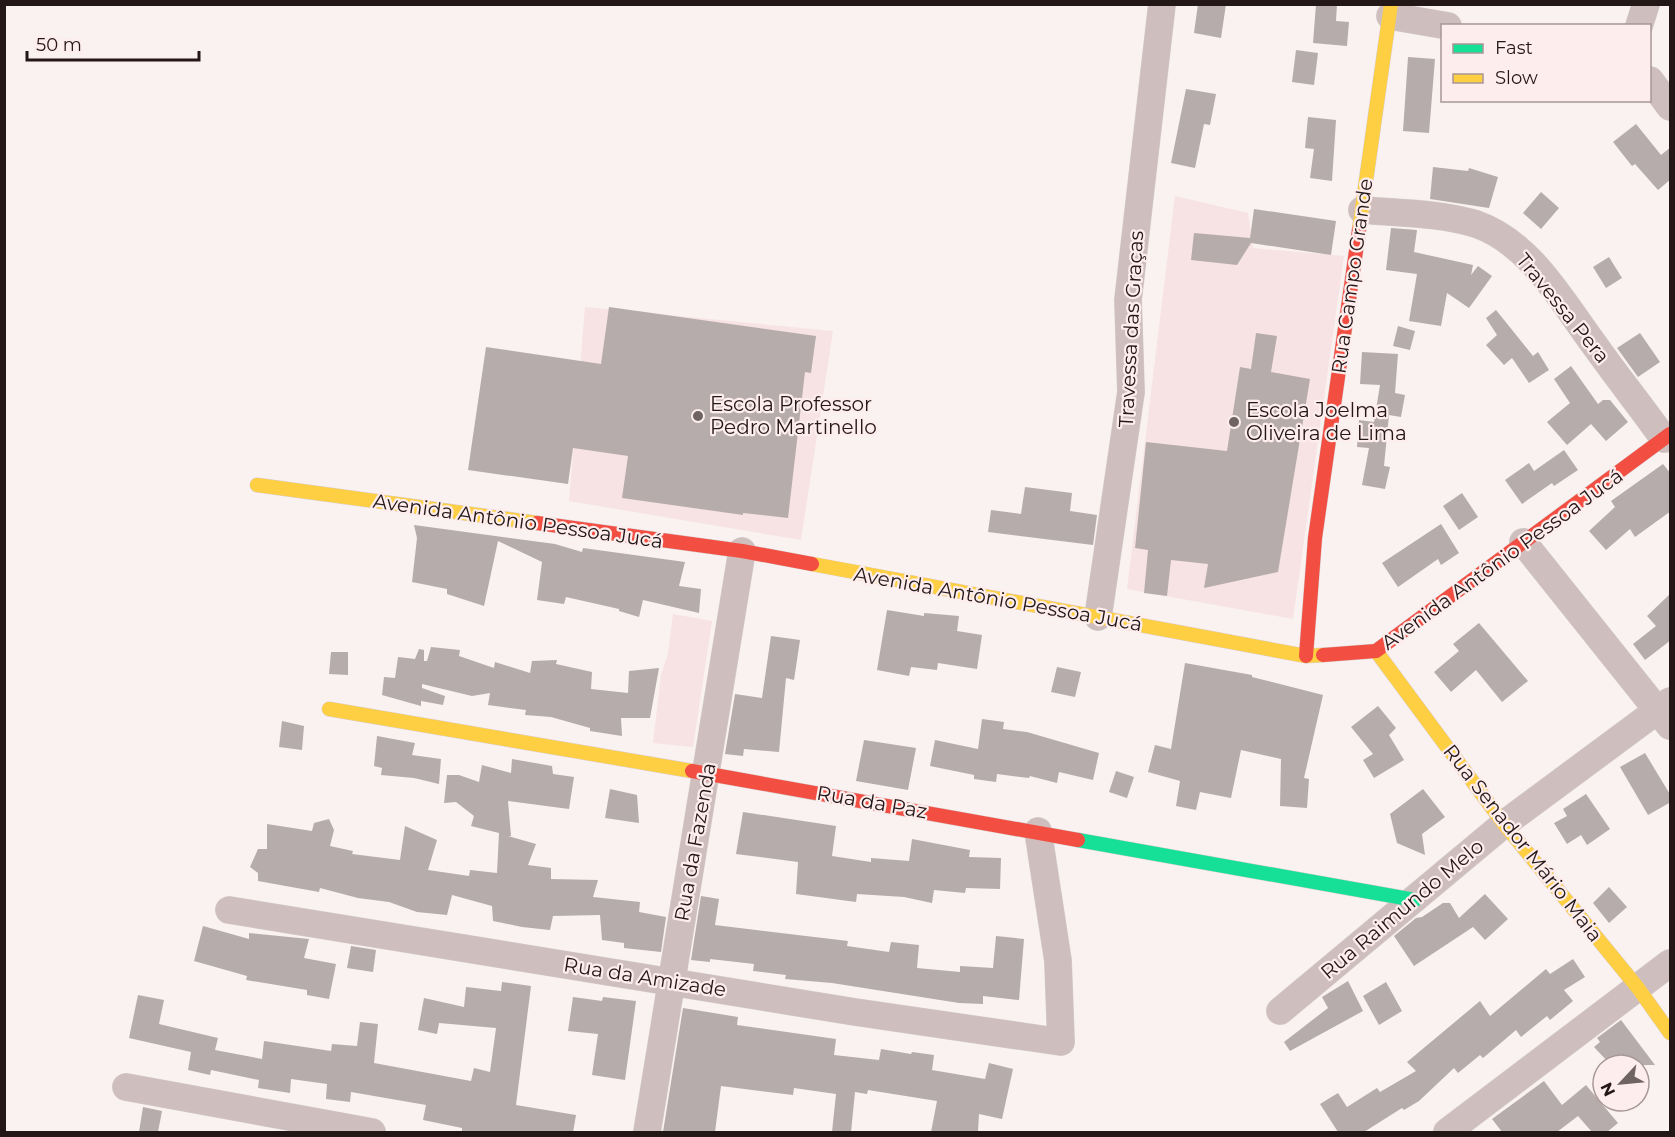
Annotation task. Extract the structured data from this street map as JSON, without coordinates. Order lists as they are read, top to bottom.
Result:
{
  "streets": {
    "street": [
      "Rua Campo Grande",
      "Travessa Pera",
      "Travessa das Graças",
      "Avenida Antônio Pessoa Jucá",
      "Rua da Paz",
      "Rua da Fazenda",
      "Rua Senador Mário Maia",
      "Rua Raimundo Melo",
      "Rua da Amizade"
    ]
  },
  "crossings": [
    ["Rua Campo Grande", "Travessa Pera"],
    ["Rua Campo Grande", "Avenida Antônio Pessoa Jucá"],
    ["Travessa Pera", "Avenida Antônio Pessoa Jucá"],
    ["Travessa das Graças", "Avenida Antônio Pessoa Jucá"],
    ["Avenida Antônio Pessoa Jucá", "Rua da Fazenda"],
    ["Avenida Antônio Pessoa Jucá", "Rua Senador Mário Maia"],
    ["Rua da Paz", "Rua da Fazenda"],
    ["Rua da Paz", "Rua Raimundo Melo"],
    ["Rua da Paz", "Rua da Amizade"],
    ["Rua da Fazenda", "Rua da Amizade"],
    ["Rua Senador Mário Maia", "Rua Raimundo Melo"]
  ],
  "places": ["Escola Professor Pedro Martinello", "Escola Joelma Oliveira de Lima"],
  "legend": ["Fast", "Slow"],
  "scale_bar": "50 m",
  "north": "bottom left"
}
